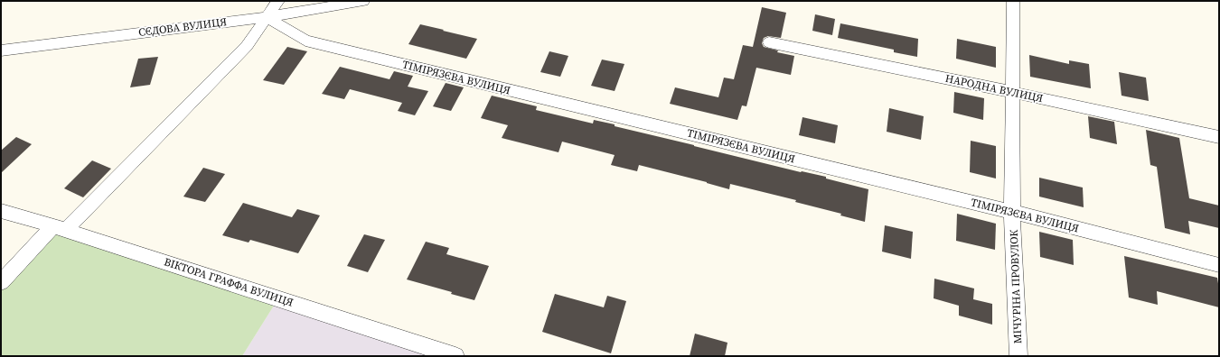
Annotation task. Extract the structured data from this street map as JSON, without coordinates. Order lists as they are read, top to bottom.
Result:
{
  "streets": {
    "street": [
      "СЄДОВА ВУЛИЦЯ",
      "ТІМІРЯЗЄВА ВУЛИЦЯ",
      "НАРОДНА ВУЛИЦЯ",
      "ВІКТОРА ГРАФФА ВУЛИЦЯ",
      "МІЧУРІНА ПРОВУЛОК"
    ]
  },
  "crossings": [
    ["СЄДОВА ВУЛИЦЯ", "ТІМІРЯЗЄВА ВУЛИЦЯ"],
    ["ТІМІРЯЗЄВА ВУЛИЦЯ", "МІЧУРІНА ПРОВУЛОК"],
    ["НАРОДНА ВУЛИЦЯ", "МІЧУРІНА ПРОВУЛОК"]
  ]
}
